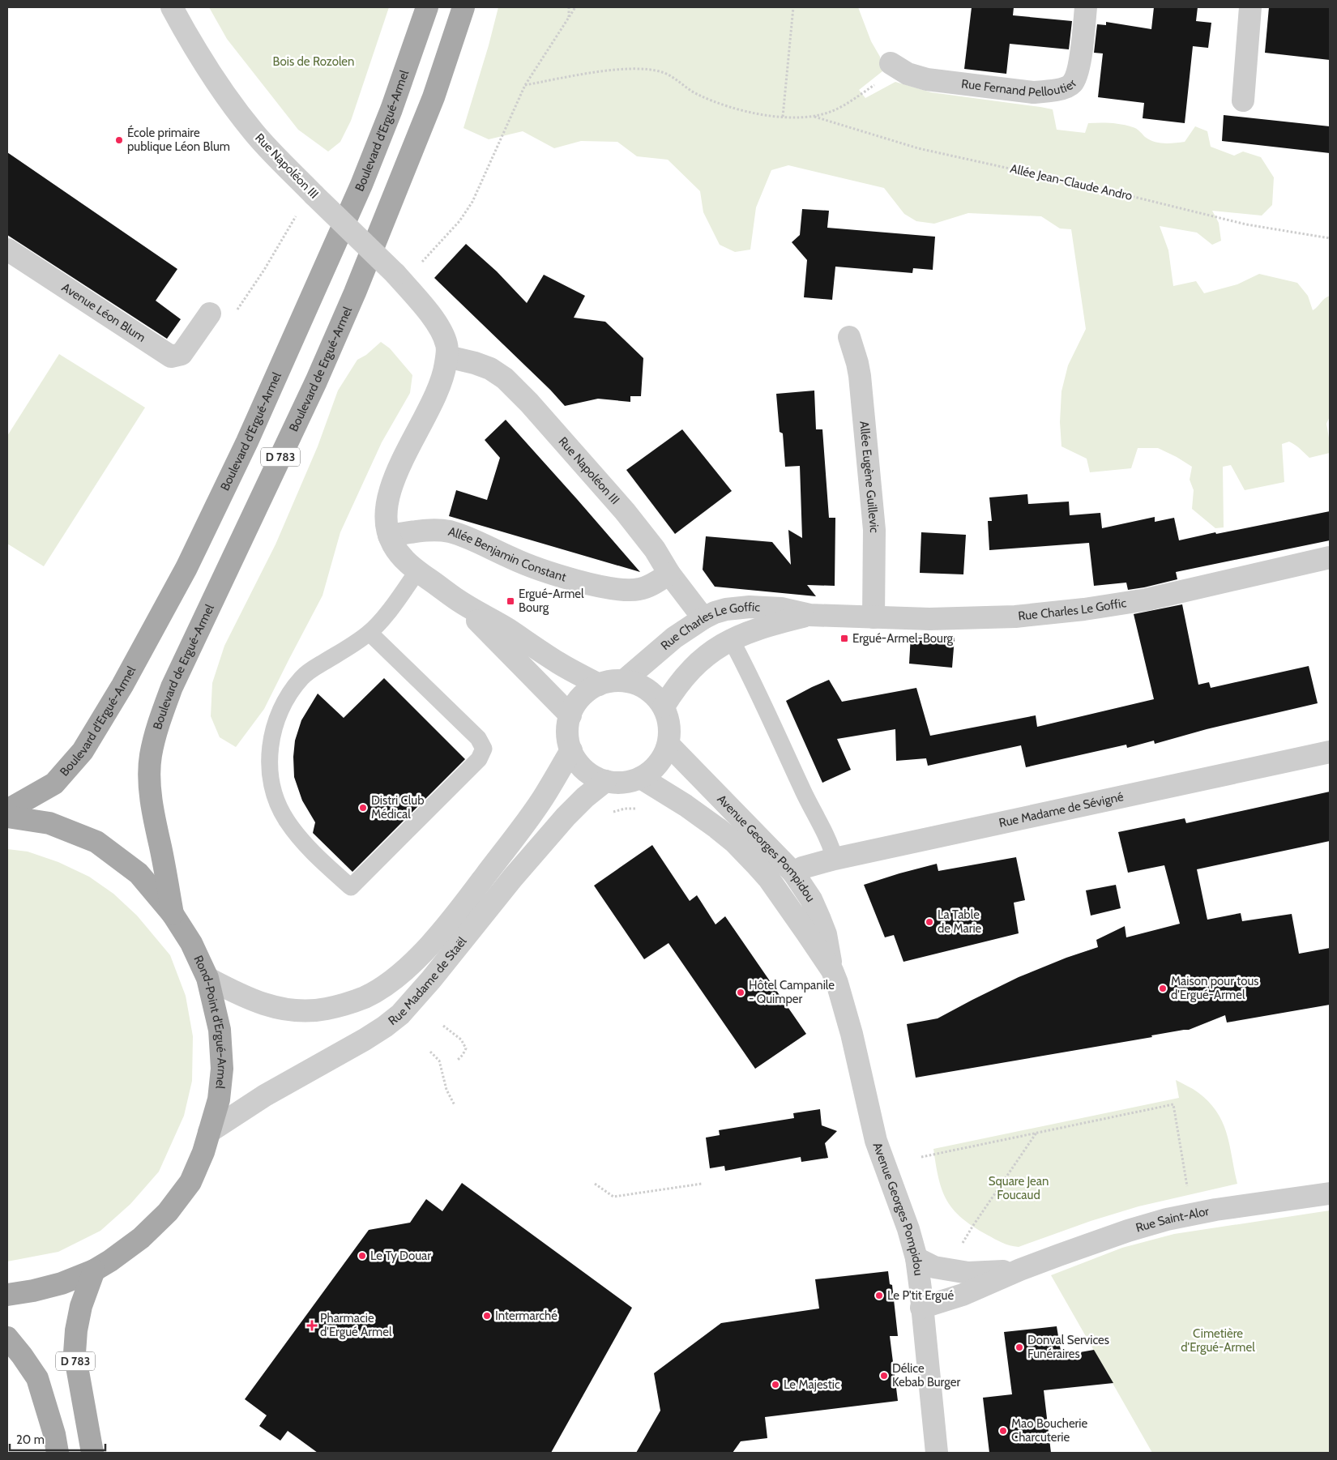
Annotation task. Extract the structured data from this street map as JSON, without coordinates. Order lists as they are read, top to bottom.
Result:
{
  "streets": {
    "main road": [
      "Boulevard d'Ergué-Armel",
      "Boulevard de Ergué-Armel",
      "D 783",
      "Rond-Point d'Ergué-Armel"
    ],
    "street": [
      "Rue Fernand Pelloutier",
      "Rue Napoléon III",
      "Avenue Léon Blum",
      "Allée Eugène Guillevic",
      "Allée Benjamin Constant",
      "Rue Charles Le Goffic",
      "Rue Madame de Sévigné",
      "Avenue Georges Pompidou",
      "Rue Madame de Staël",
      "Rue Saint-Alor"
    ],
    "path": ["Allée Jean-Claude Andro"]
  },
  "crossings": [
    ["Rue Fernand Pelloutier", "Allée Jean-Claude Andro"],
    ["Rue Napoléon III", "Allée Benjamin Constant"],
    ["Rue Napoléon III", "Rue Charles Le Goffic"],
    ["Boulevard de Ergué-Armel", "Rond-Point d'Ergué-Armel"],
    ["D 783", "Rond-Point d'Ergué-Armel"],
    ["Allée Eugène Guillevic", "Rue Charles Le Goffic"],
    ["Rue Charles Le Goffic", "Avenue Georges Pompidou"],
    ["Rue Charles Le Goffic", "Rue Madame de Staël"],
    ["Rue Madame de Sévigné", "Avenue Georges Pompidou"],
    ["Avenue Georges Pompidou", "Rue Madame de Staël"],
    ["Avenue Georges Pompidou", "Rue Saint-Alor"],
    ["Rue Madame de Staël", "Rond-Point d'Ergué-Armel"]
  ],
  "parks": ["Bois de Rozolen", "Square Jean Foucaud", "Cimetière d'Ergué-Armel"],
  "places": {
    "other": [
      "École primaire publique Léon Blum",
      "Distri Club Médical",
      "La Table de Marie",
      "Maison pour tous d'Ergué-Armel",
      "Hôtel Campanile - Quimper",
      "Le Ty Douar",
      "Le P'tit Ergué",
      "Intermarché",
      "Donval Services Funéraires",
      "Délice Kebab Burger",
      "Le Majestic",
      "Mao Boucherie Charcuterie"
    ],
    "transit": ["Ergué-Armel Bourg", "Ergué-Armel-Bourg"],
    "health": ["Pharmacie d'Ergué Armel"]
  },
  "scale_bar": "20 m"
}
